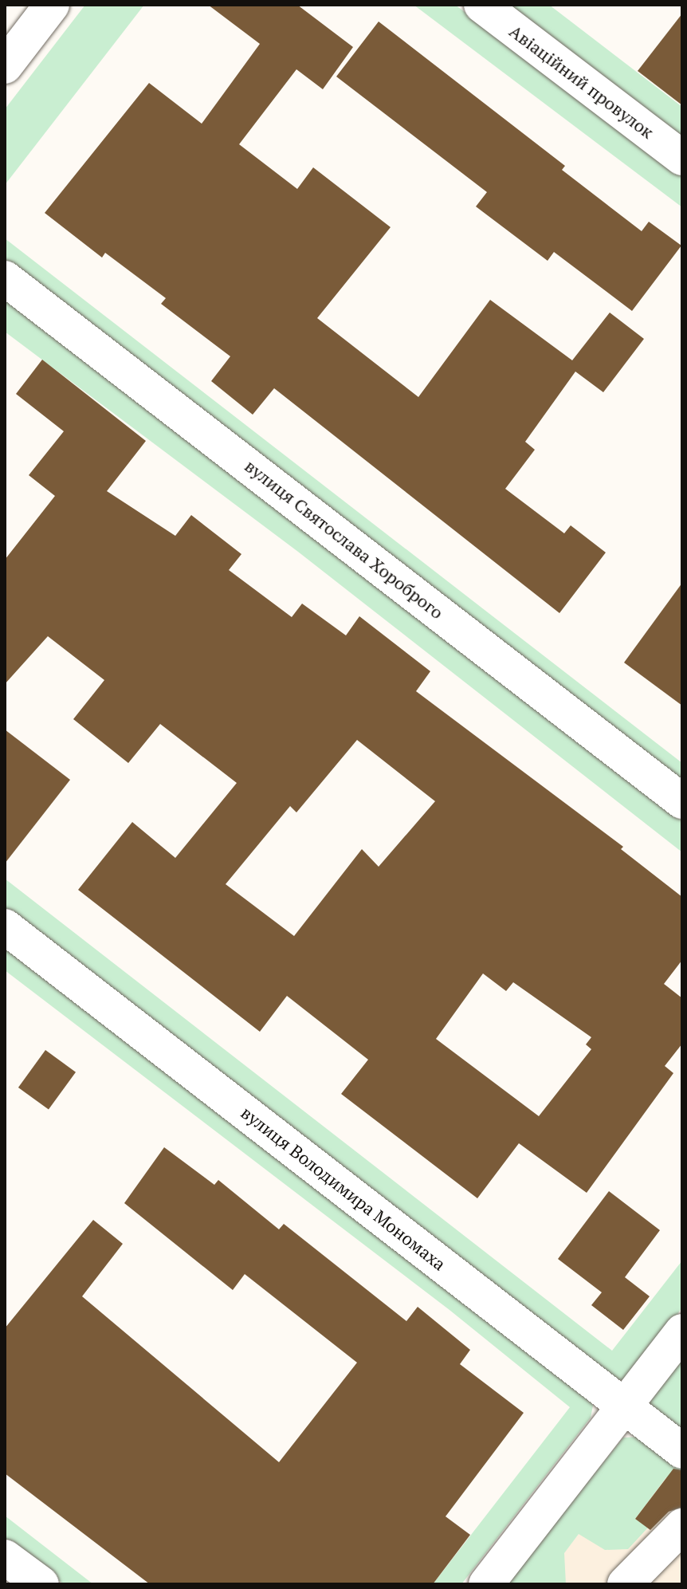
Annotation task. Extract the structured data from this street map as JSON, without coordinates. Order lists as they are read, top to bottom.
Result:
{
  "streets": {
    "street": ["Авіаційний провулок", "вулиця Святослава Хороброго", "вулиця Володимира Мономаха"]
  }
}
